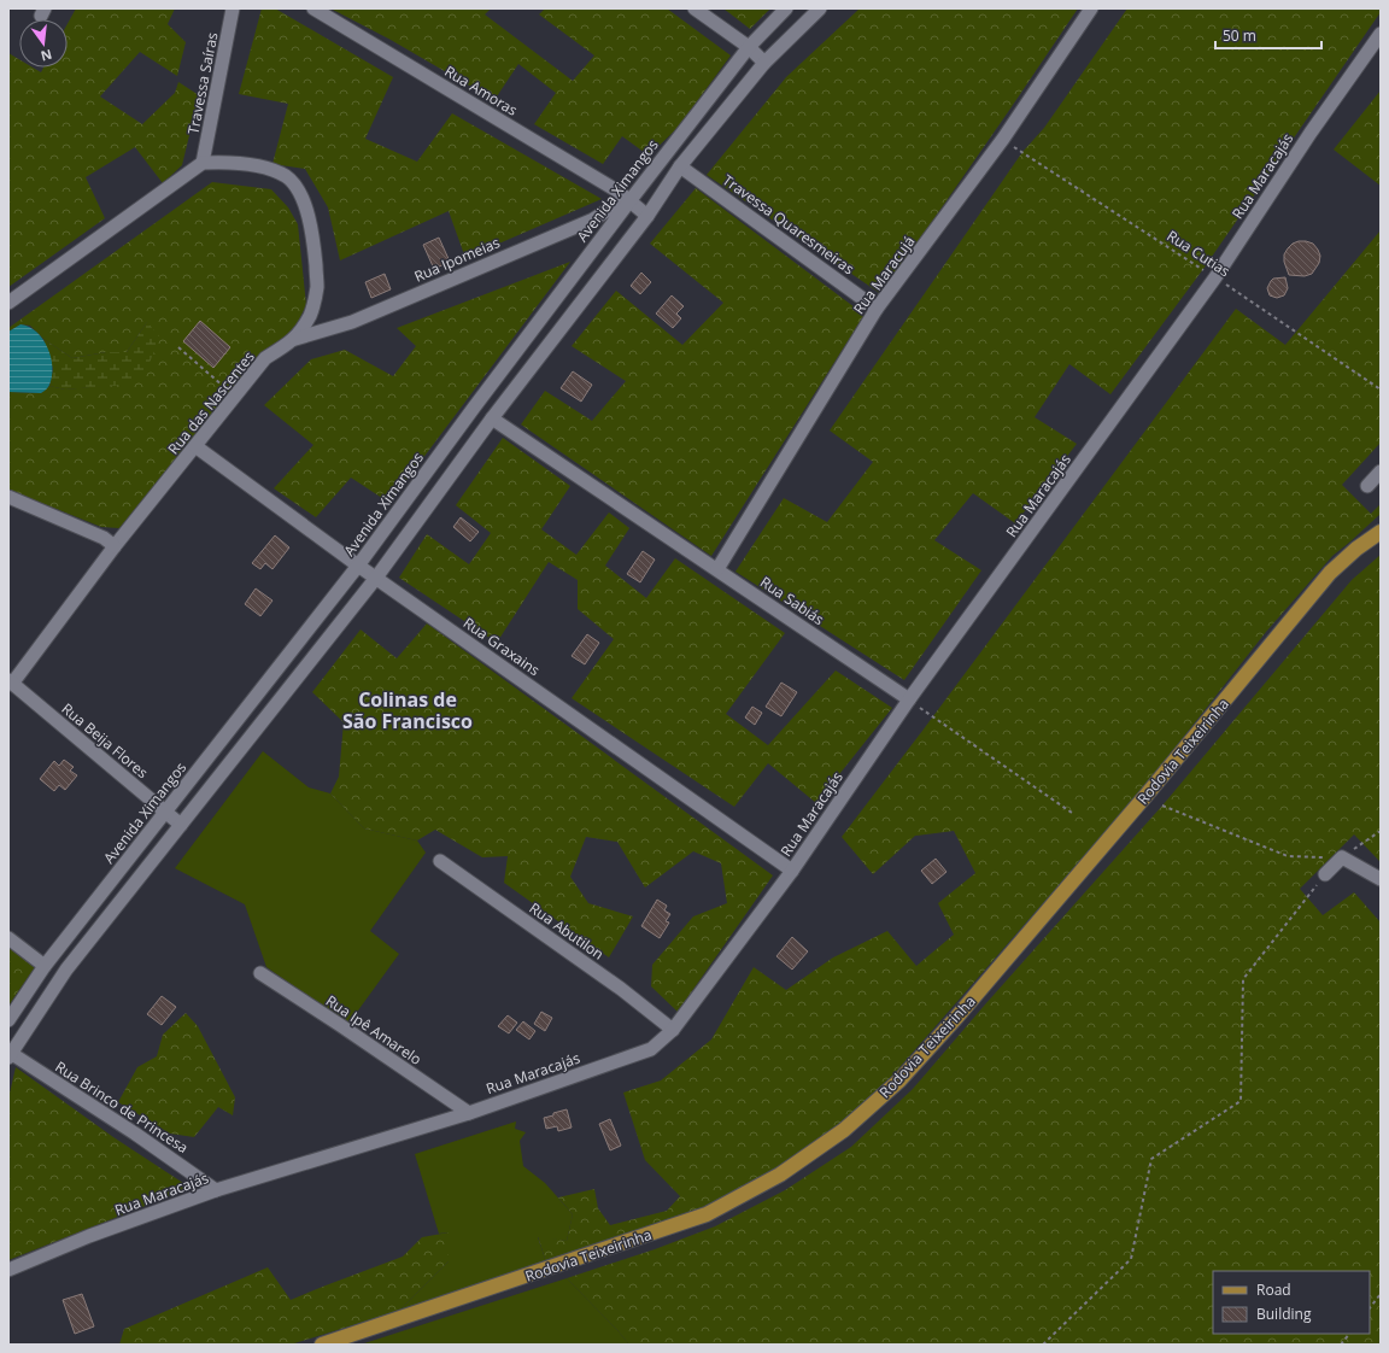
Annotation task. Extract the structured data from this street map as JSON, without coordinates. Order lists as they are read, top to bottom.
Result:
{
  "streets": {
    "main road": ["Rodovia Teixeirinha"],
    "street": [
      "Travessa Saíras",
      "Rua Amoras",
      "Rua Maracajás",
      "Avenida Ximangos",
      "Travessa Quaresmeiras",
      "Rua Ipomeias",
      "Rua Maracujá",
      "Rua das Nascentes",
      "Rua Sabiás",
      "Rua Graxains",
      "Rua Beija Flores",
      "Rua Abutilon",
      "Rua Ipê Amarelo",
      "Rua Brinco de Princesa"
    ],
    "path": ["Rua Cutias"]
  },
  "crossings": [
    ["Travessa Saíras", "Rua das Nascentes"],
    ["Rua Amoras", "Avenida Ximangos"],
    ["Rua Amoras", "Rua Ipomeias"],
    ["Rua Maracajás", "Rua Cutias"],
    ["Rua Maracajás", "Rua Sabiás"],
    ["Rua Maracajás", "Rua Graxains"],
    ["Rua Maracajás", "Rua Abutilon"],
    ["Rua Maracajás", "Rua Ipê Amarelo"],
    ["Rua Maracajás", "Rua Brinco de Princesa"],
    ["Avenida Ximangos", "Rua Ipomeias"],
    ["Avenida Ximangos", "Rua Graxains"],
    ["Avenida Ximangos", "Rua Beija Flores"],
    ["Travessa Quaresmeiras", "Rua Maracujá"],
    ["Rua Cutias", "Rua Maracujá"],
    ["Rua Ipomeias", "Rua das Nascentes"],
    ["Rua Maracujá", "Rua Sabiás"],
    ["Rua das Nascentes", "Rua Graxains"],
    ["Rua das Nascentes", "Rua Beija Flores"]
  ],
  "districts": ["Colinas de São Francisco"],
  "legend": ["Road", "Building"],
  "scale_bar": "50 m",
  "north": "bottom"
}
